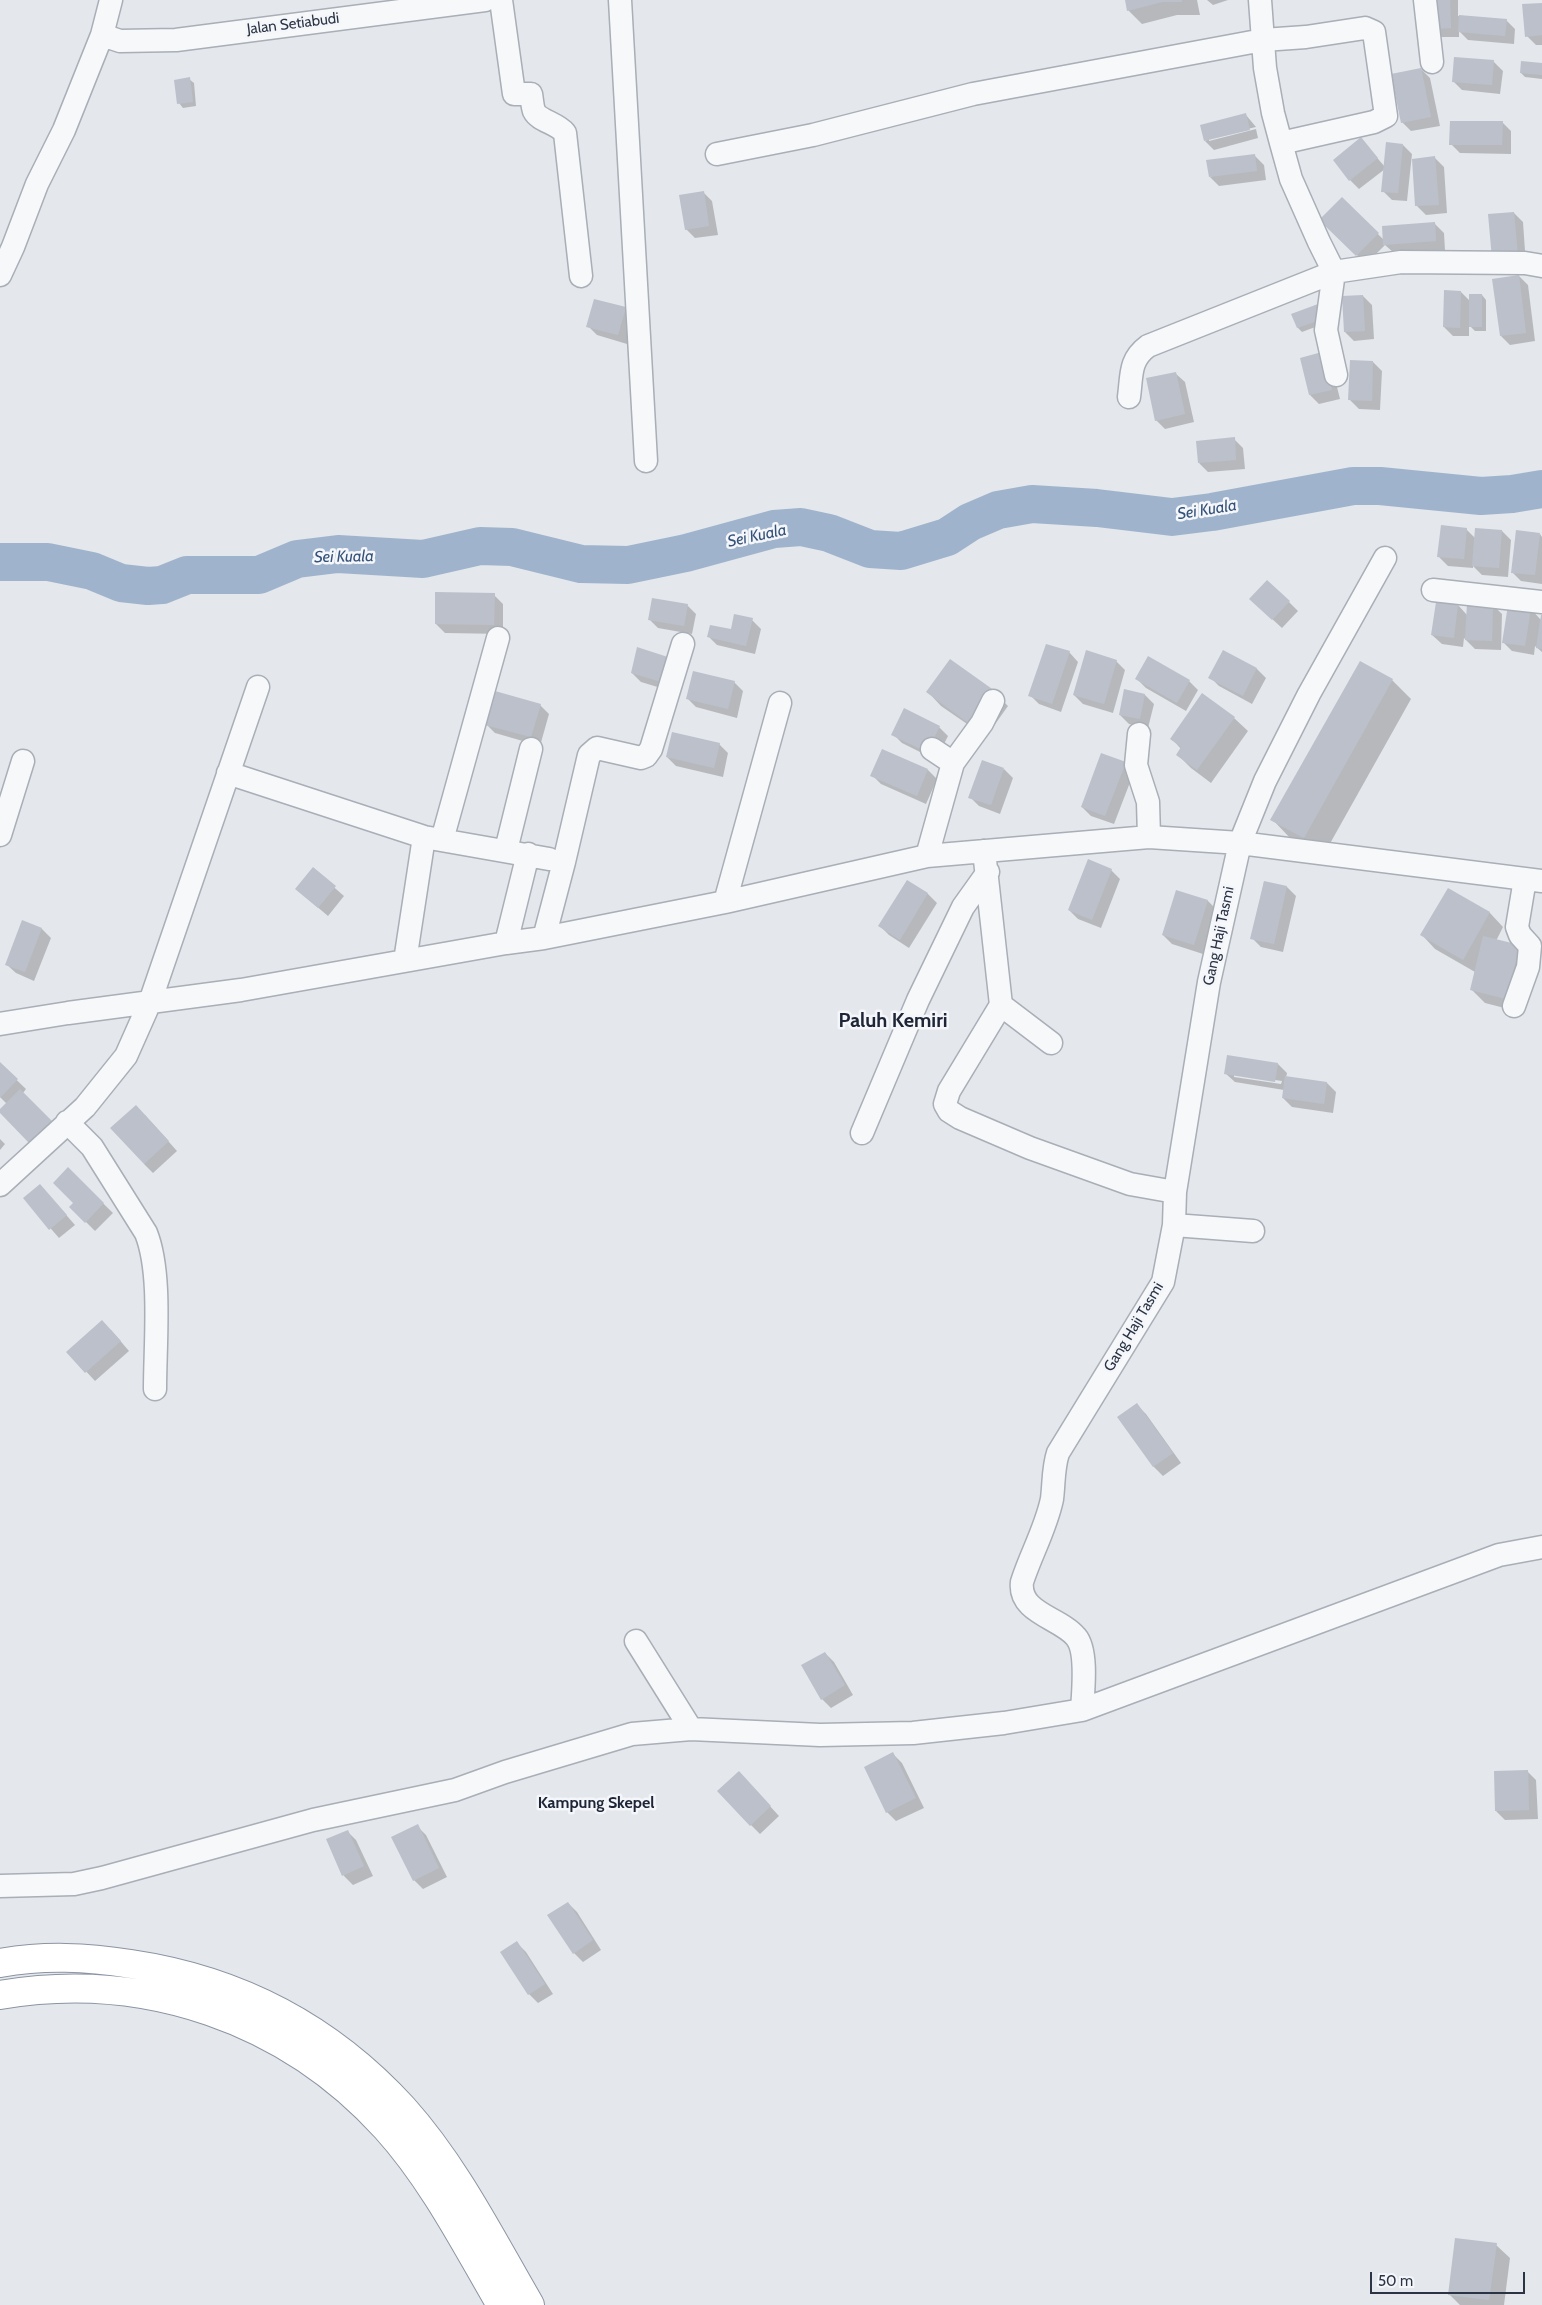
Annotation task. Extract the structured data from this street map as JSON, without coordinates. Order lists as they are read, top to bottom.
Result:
{
  "streets": {
    "street": ["Jalan Setiabudi", "Gang Haji Tasmi"]
  },
  "districts": ["Paluh Kemiri", "Kampung Skepel"],
  "water": ["Sei Kuala"],
  "scale_bar": "50 m"
}
